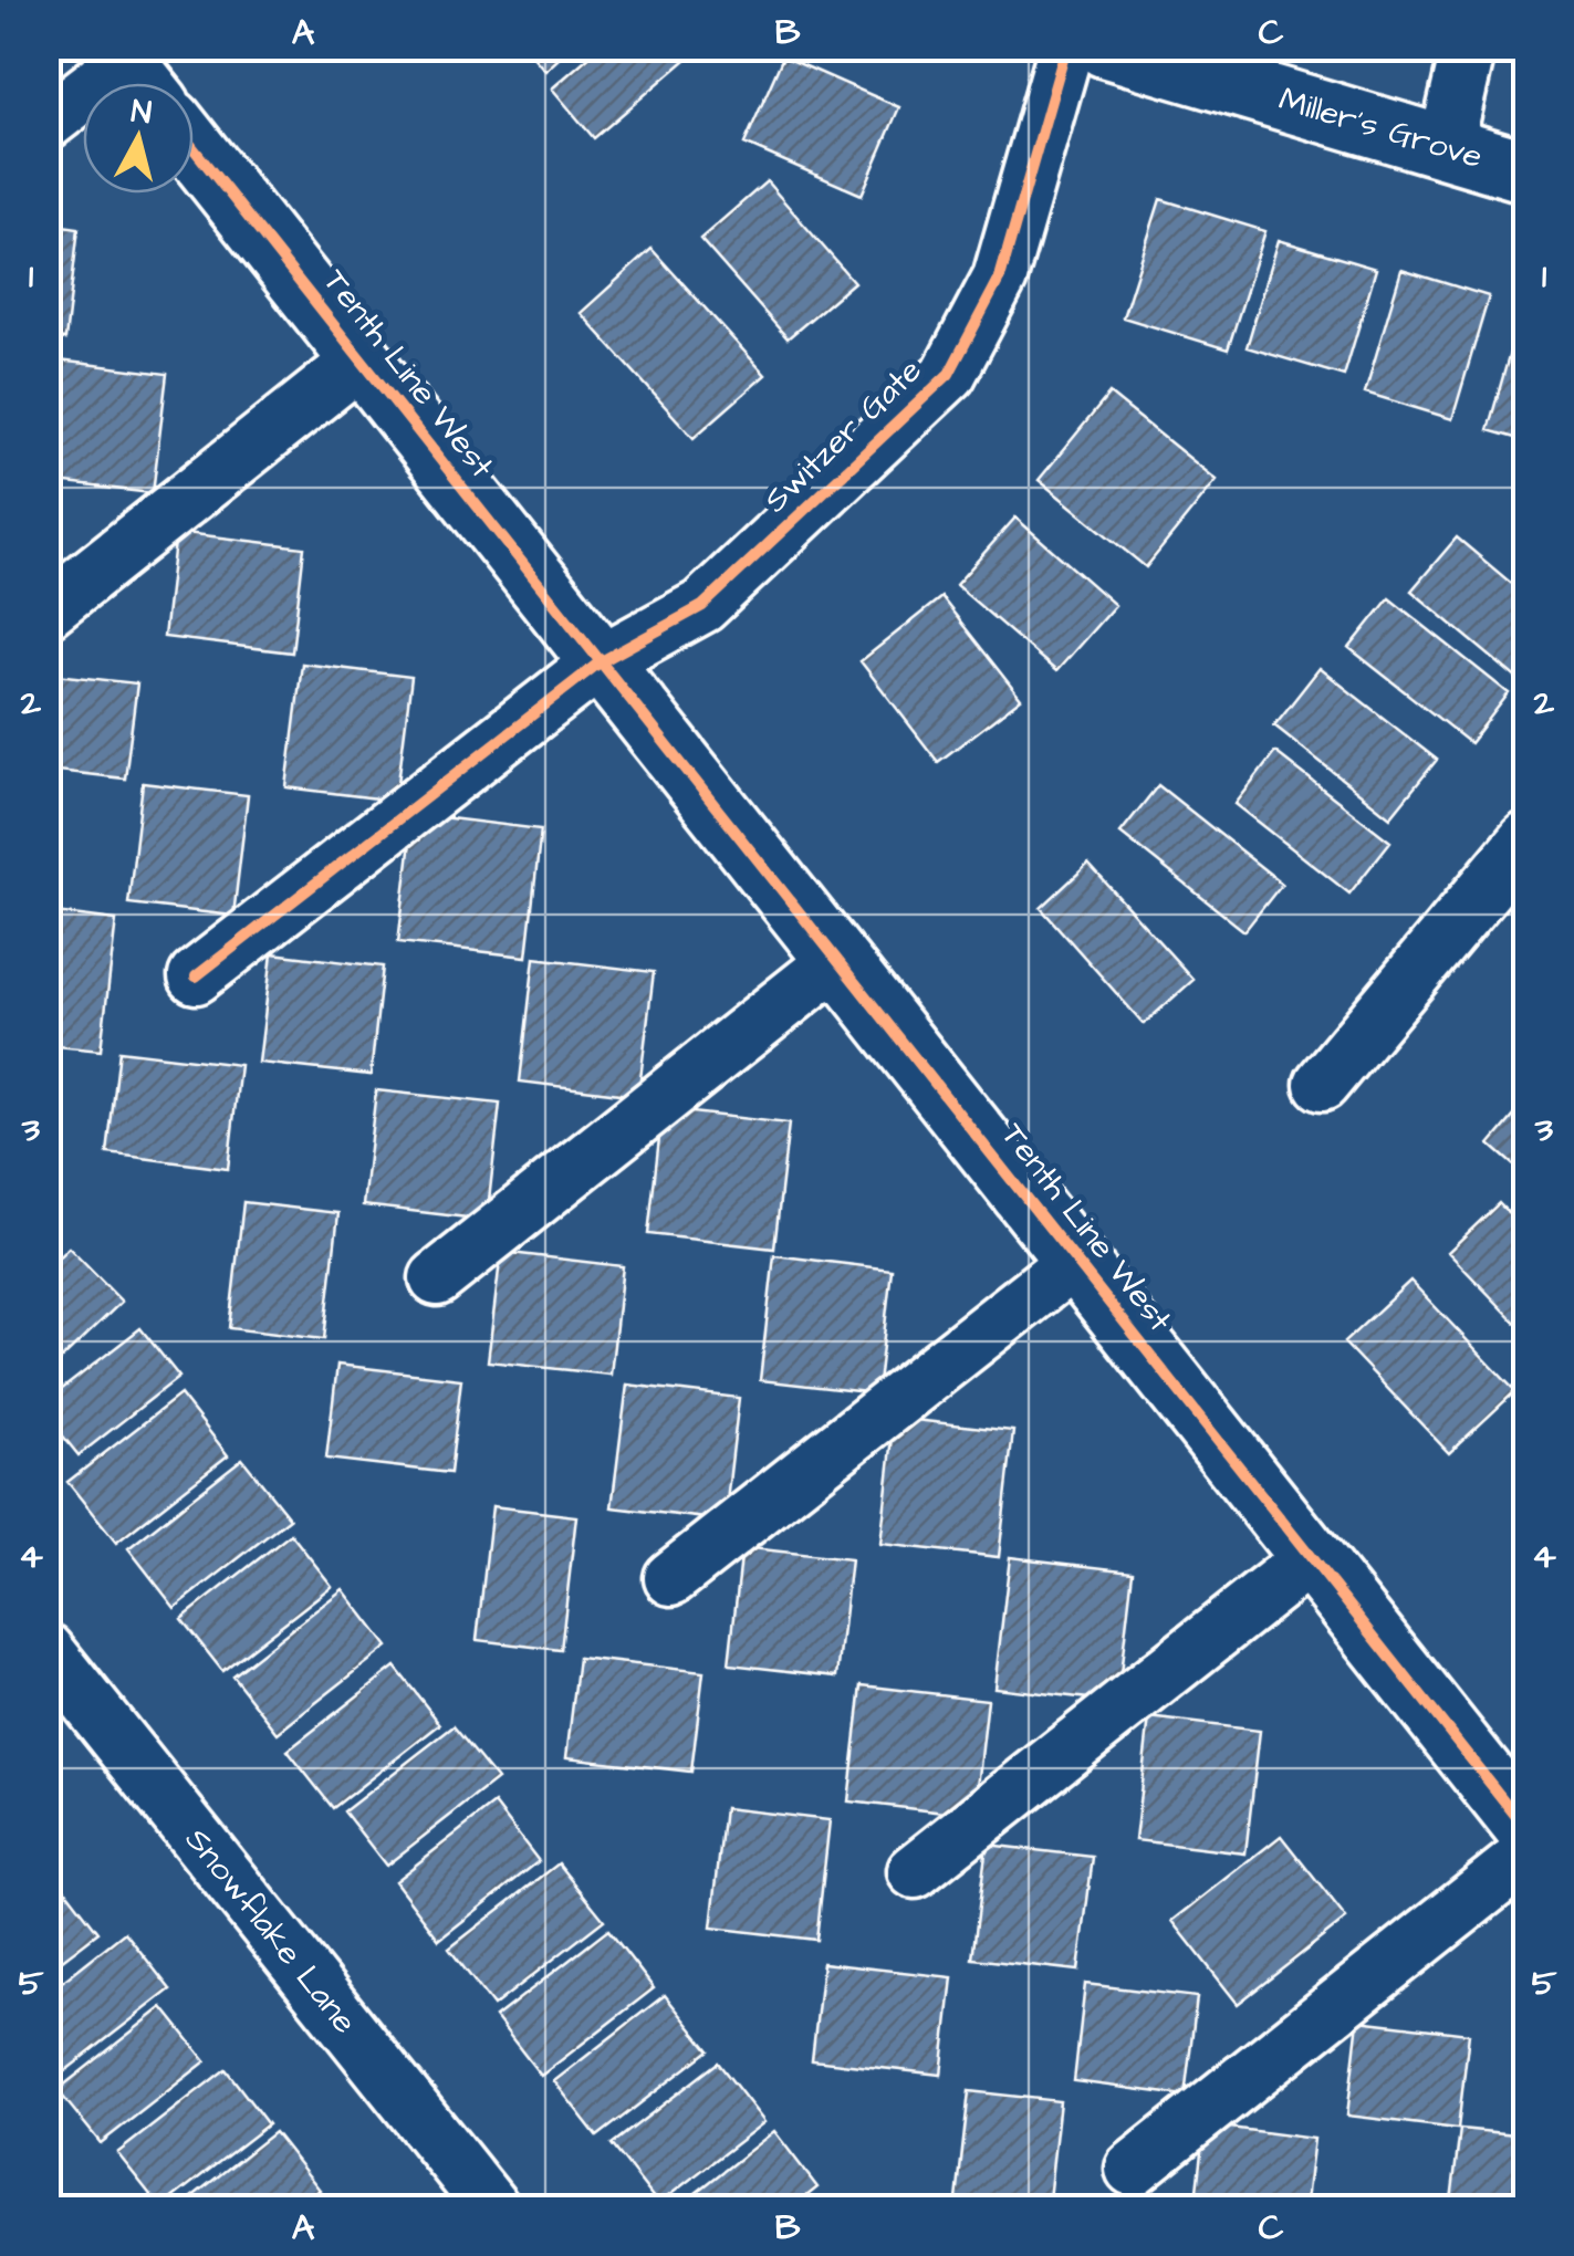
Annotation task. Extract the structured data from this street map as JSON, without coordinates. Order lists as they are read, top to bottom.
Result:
{
  "streets": {
    "street": [
      "Miller's Grove",
      "Tenth Line West",
      "Switzer Gate",
      "Snowflake Lane"
    ]
  },
  "crossings": [
    ["Tenth Line West", "Switzer Gate"]
  ],
  "north": "top",
  "grid": {
    "columns": ["A", "B", "C"],
    "rows": [
      "1",
      "2",
      "3",
      "4",
      "5"
    ]
  }
}
